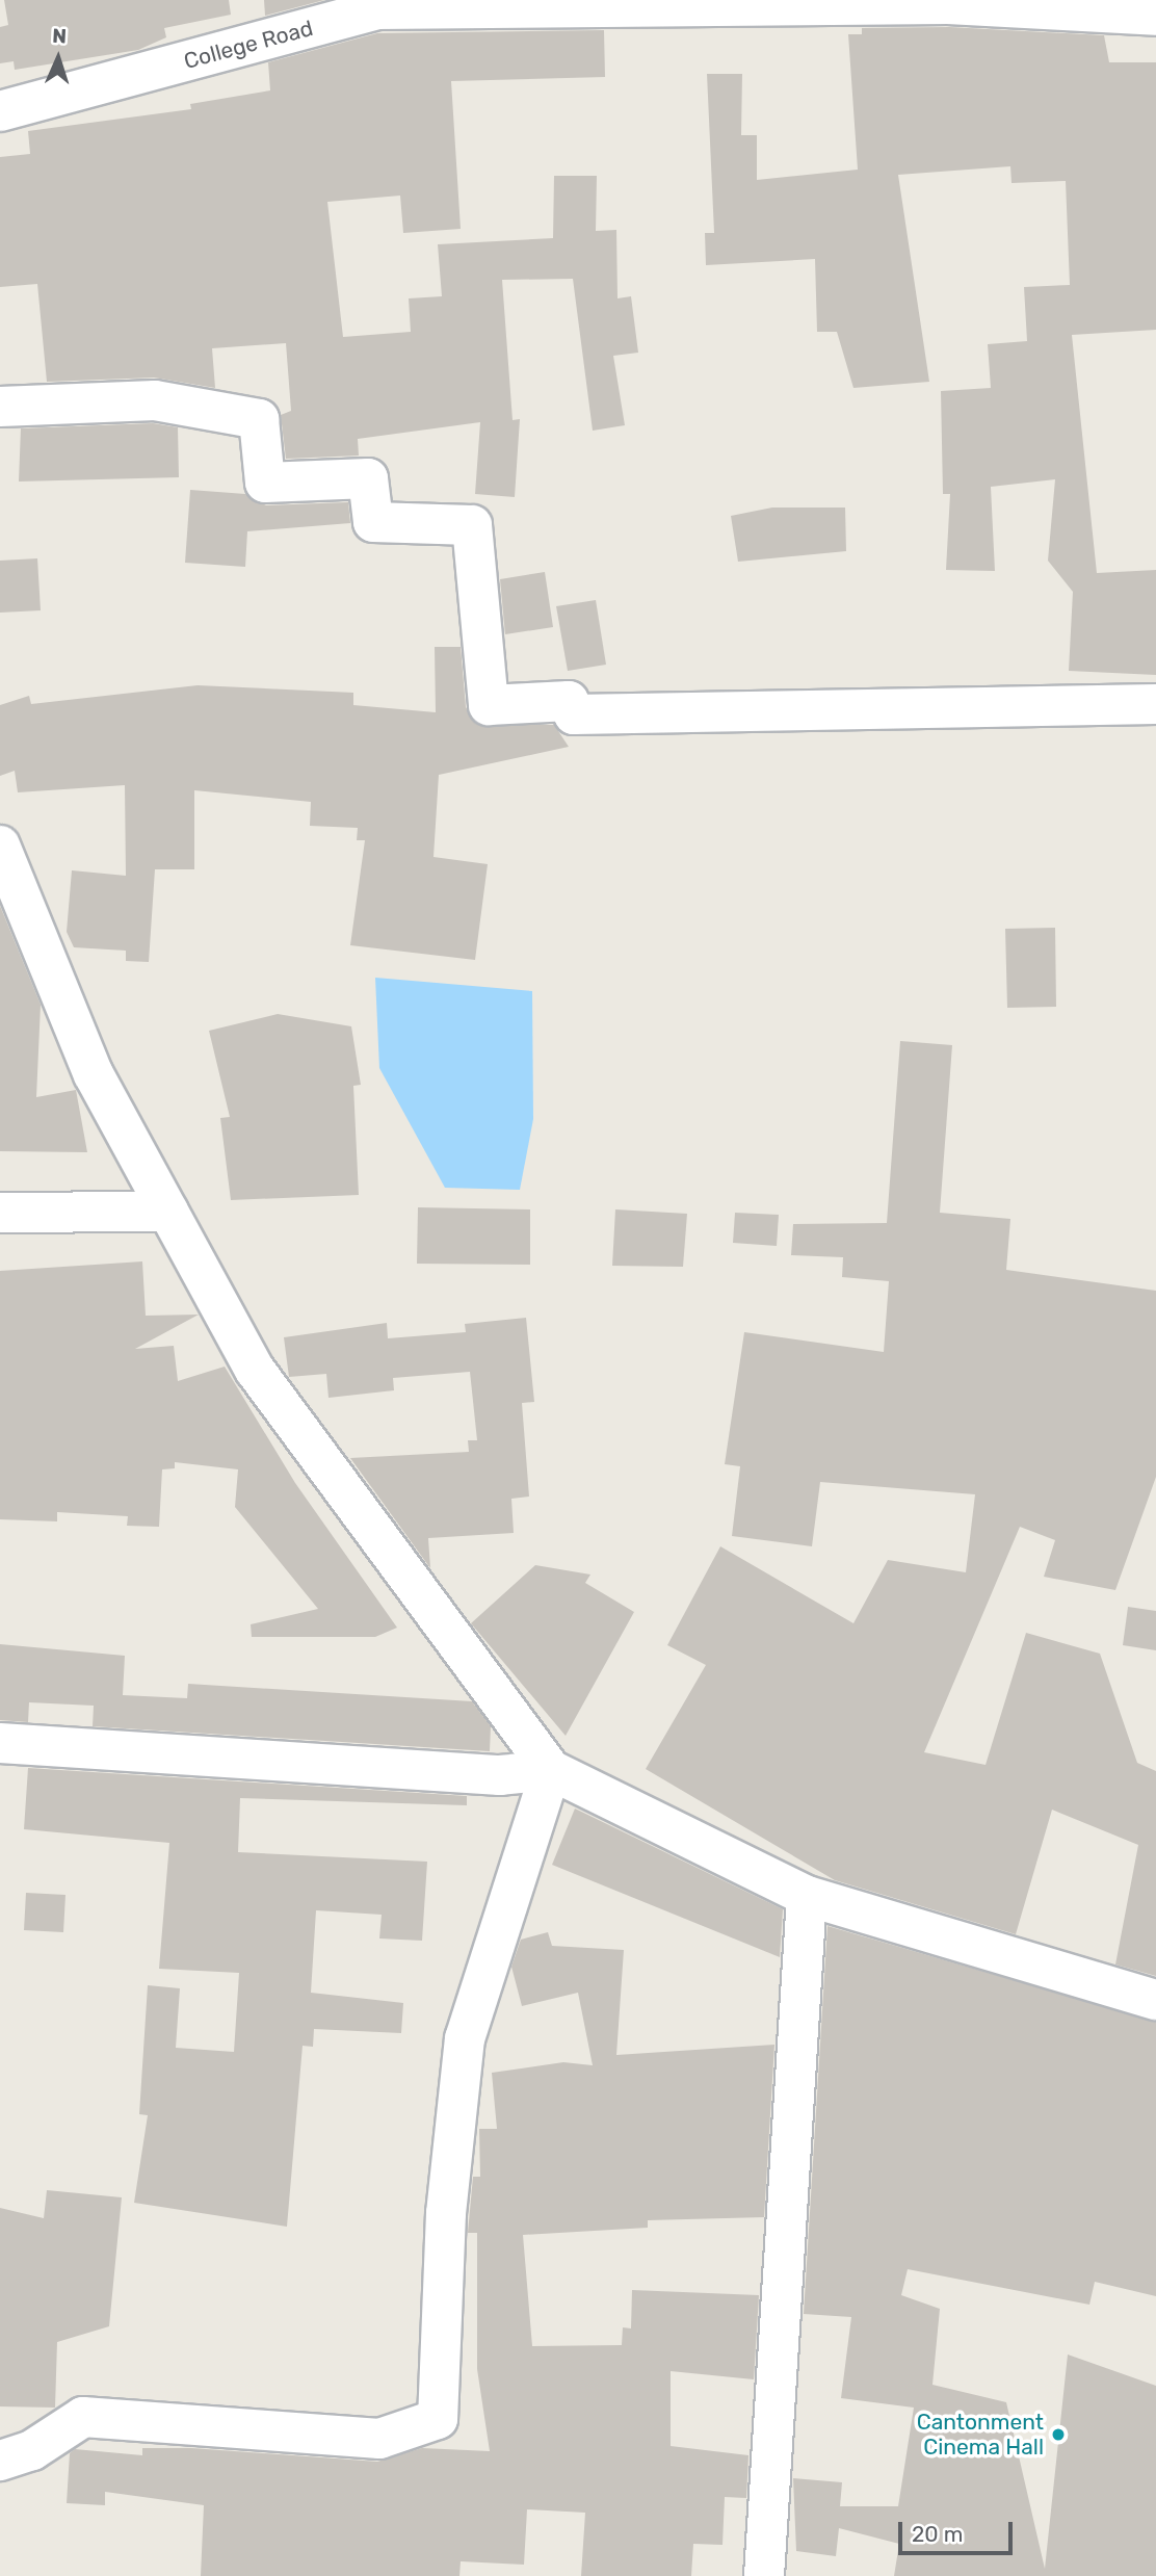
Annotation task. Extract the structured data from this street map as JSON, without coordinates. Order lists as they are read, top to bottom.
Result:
{
  "streets": {
    "street": ["College Road"]
  },
  "places": ["Cantonment Cinema Hall"],
  "scale_bar": "20 m",
  "north": "top"
}
